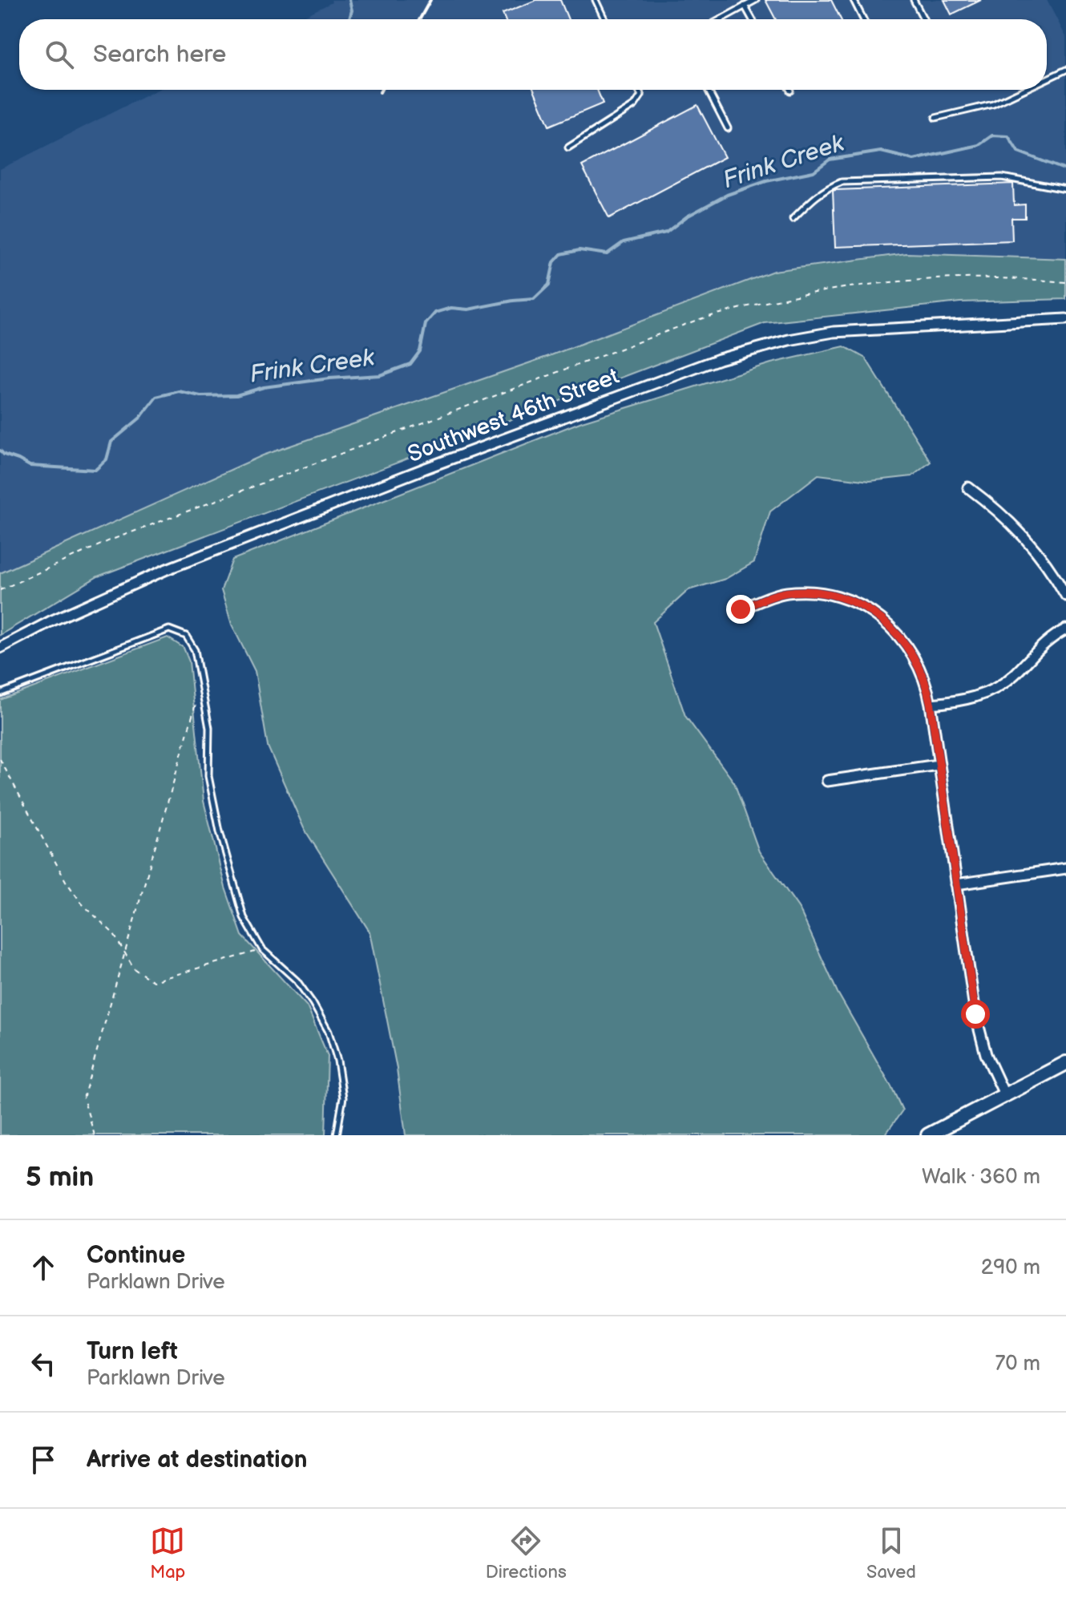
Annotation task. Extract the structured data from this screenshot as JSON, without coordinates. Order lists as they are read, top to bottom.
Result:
{
  "streets": {
    "street": ["Southwest 46th Street"]
  },
  "water": ["Frink Creek"],
  "page": {
    "search": "Search here",
    "heading": ["5 min", "Walk · 360 m"],
    "list": [
      ["Continue", "Parklawn Drive", "290 m"],
      ["Turn left", "Parklawn Drive", "70 m"],
      "Arrive at destination"
    ],
    "nav": ["Map", "Directions", "Saved"]
  }
}
